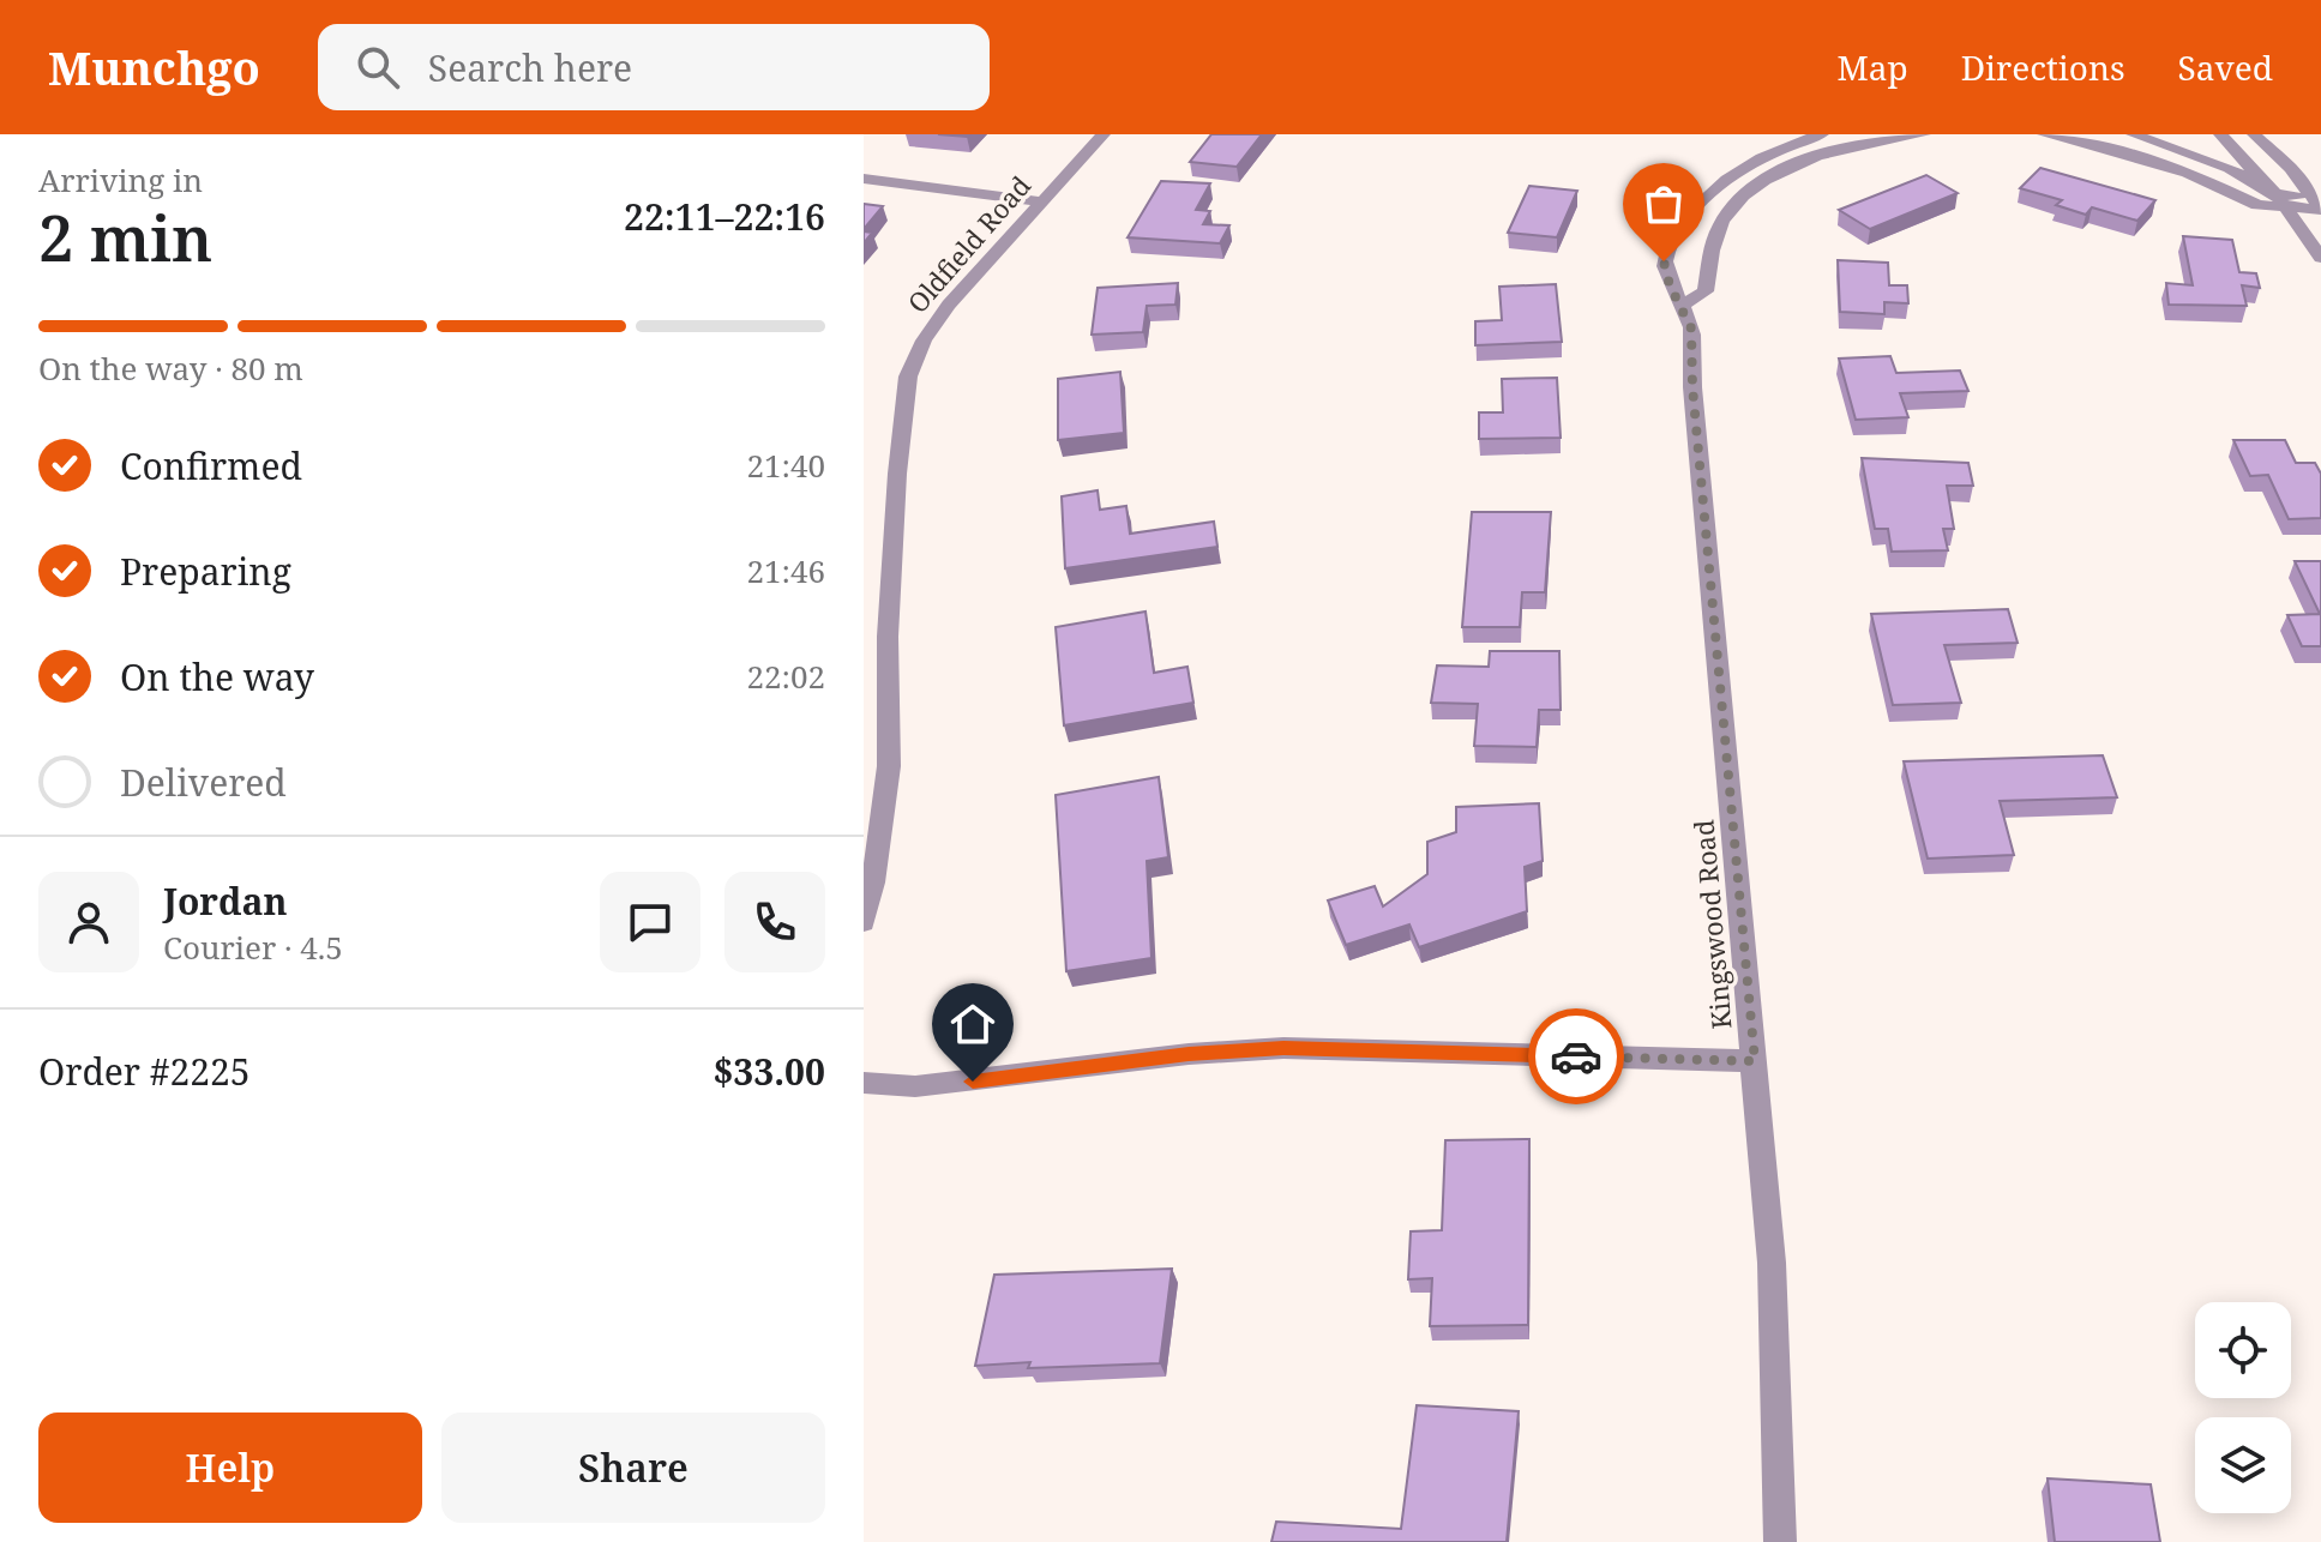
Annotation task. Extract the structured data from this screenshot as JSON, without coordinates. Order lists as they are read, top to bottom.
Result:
{
  "streets": {
    "street": ["Oldfield Road", "Kingswood Road"]
  },
  "page": {
    "header": "Munchgo",
    "search": "Search here",
    "nav": ["Map", "Directions", "Saved"],
    "heading": ["2 min", "Arriving in", "22:11–22:16"],
    "panel": [
      "Jordan",
      "Courier · 4.5",
      "Order #2225",
      "$33.00"
    ],
    "bar": "On the way · 80 m",
    "list": [
      ["Confirmed", "21:40"],
      ["Preparing", "21:46"],
      ["On the way", "22:02"],
      "Delivered"
    ],
    "buttons": ["Help", "Share"]
  }
}
